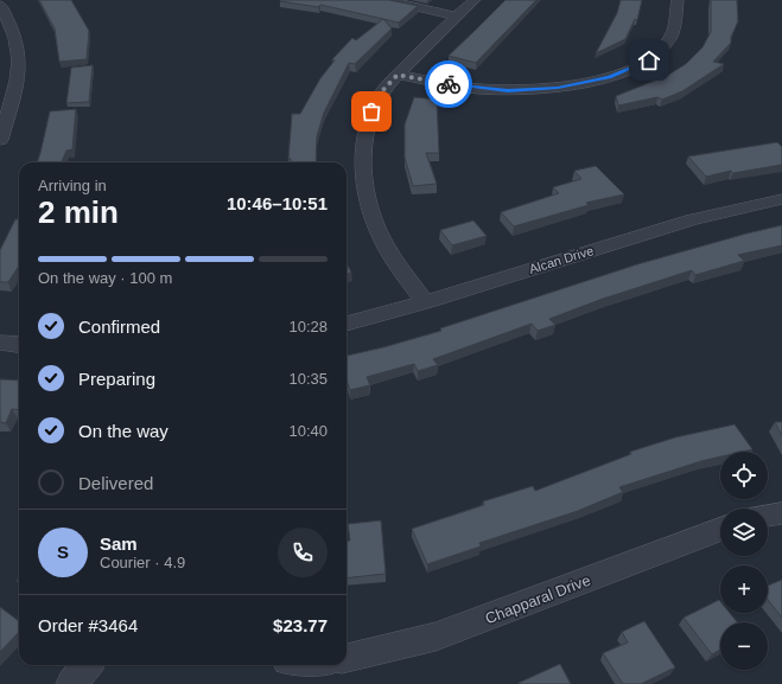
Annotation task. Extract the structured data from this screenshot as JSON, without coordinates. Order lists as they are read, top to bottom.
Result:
{
  "streets": {
    "street": ["Alcan Drive", "Chapparal Drive"]
  },
  "page": {
    "heading": ["2 min", "Arriving in", "10:46–10:51"],
    "panel": [
      "Sam",
      "Courier · 4.9",
      "Order #3464",
      "$23.77"
    ],
    "bar": "On the way · 100 m",
    "list": [
      ["Confirmed", "10:28"],
      ["Preparing", "10:35"],
      ["On the way", "10:40"],
      "Delivered"
    ],
    "map_buttons": ["+", "−"],
    "round": "S"
  }
}
